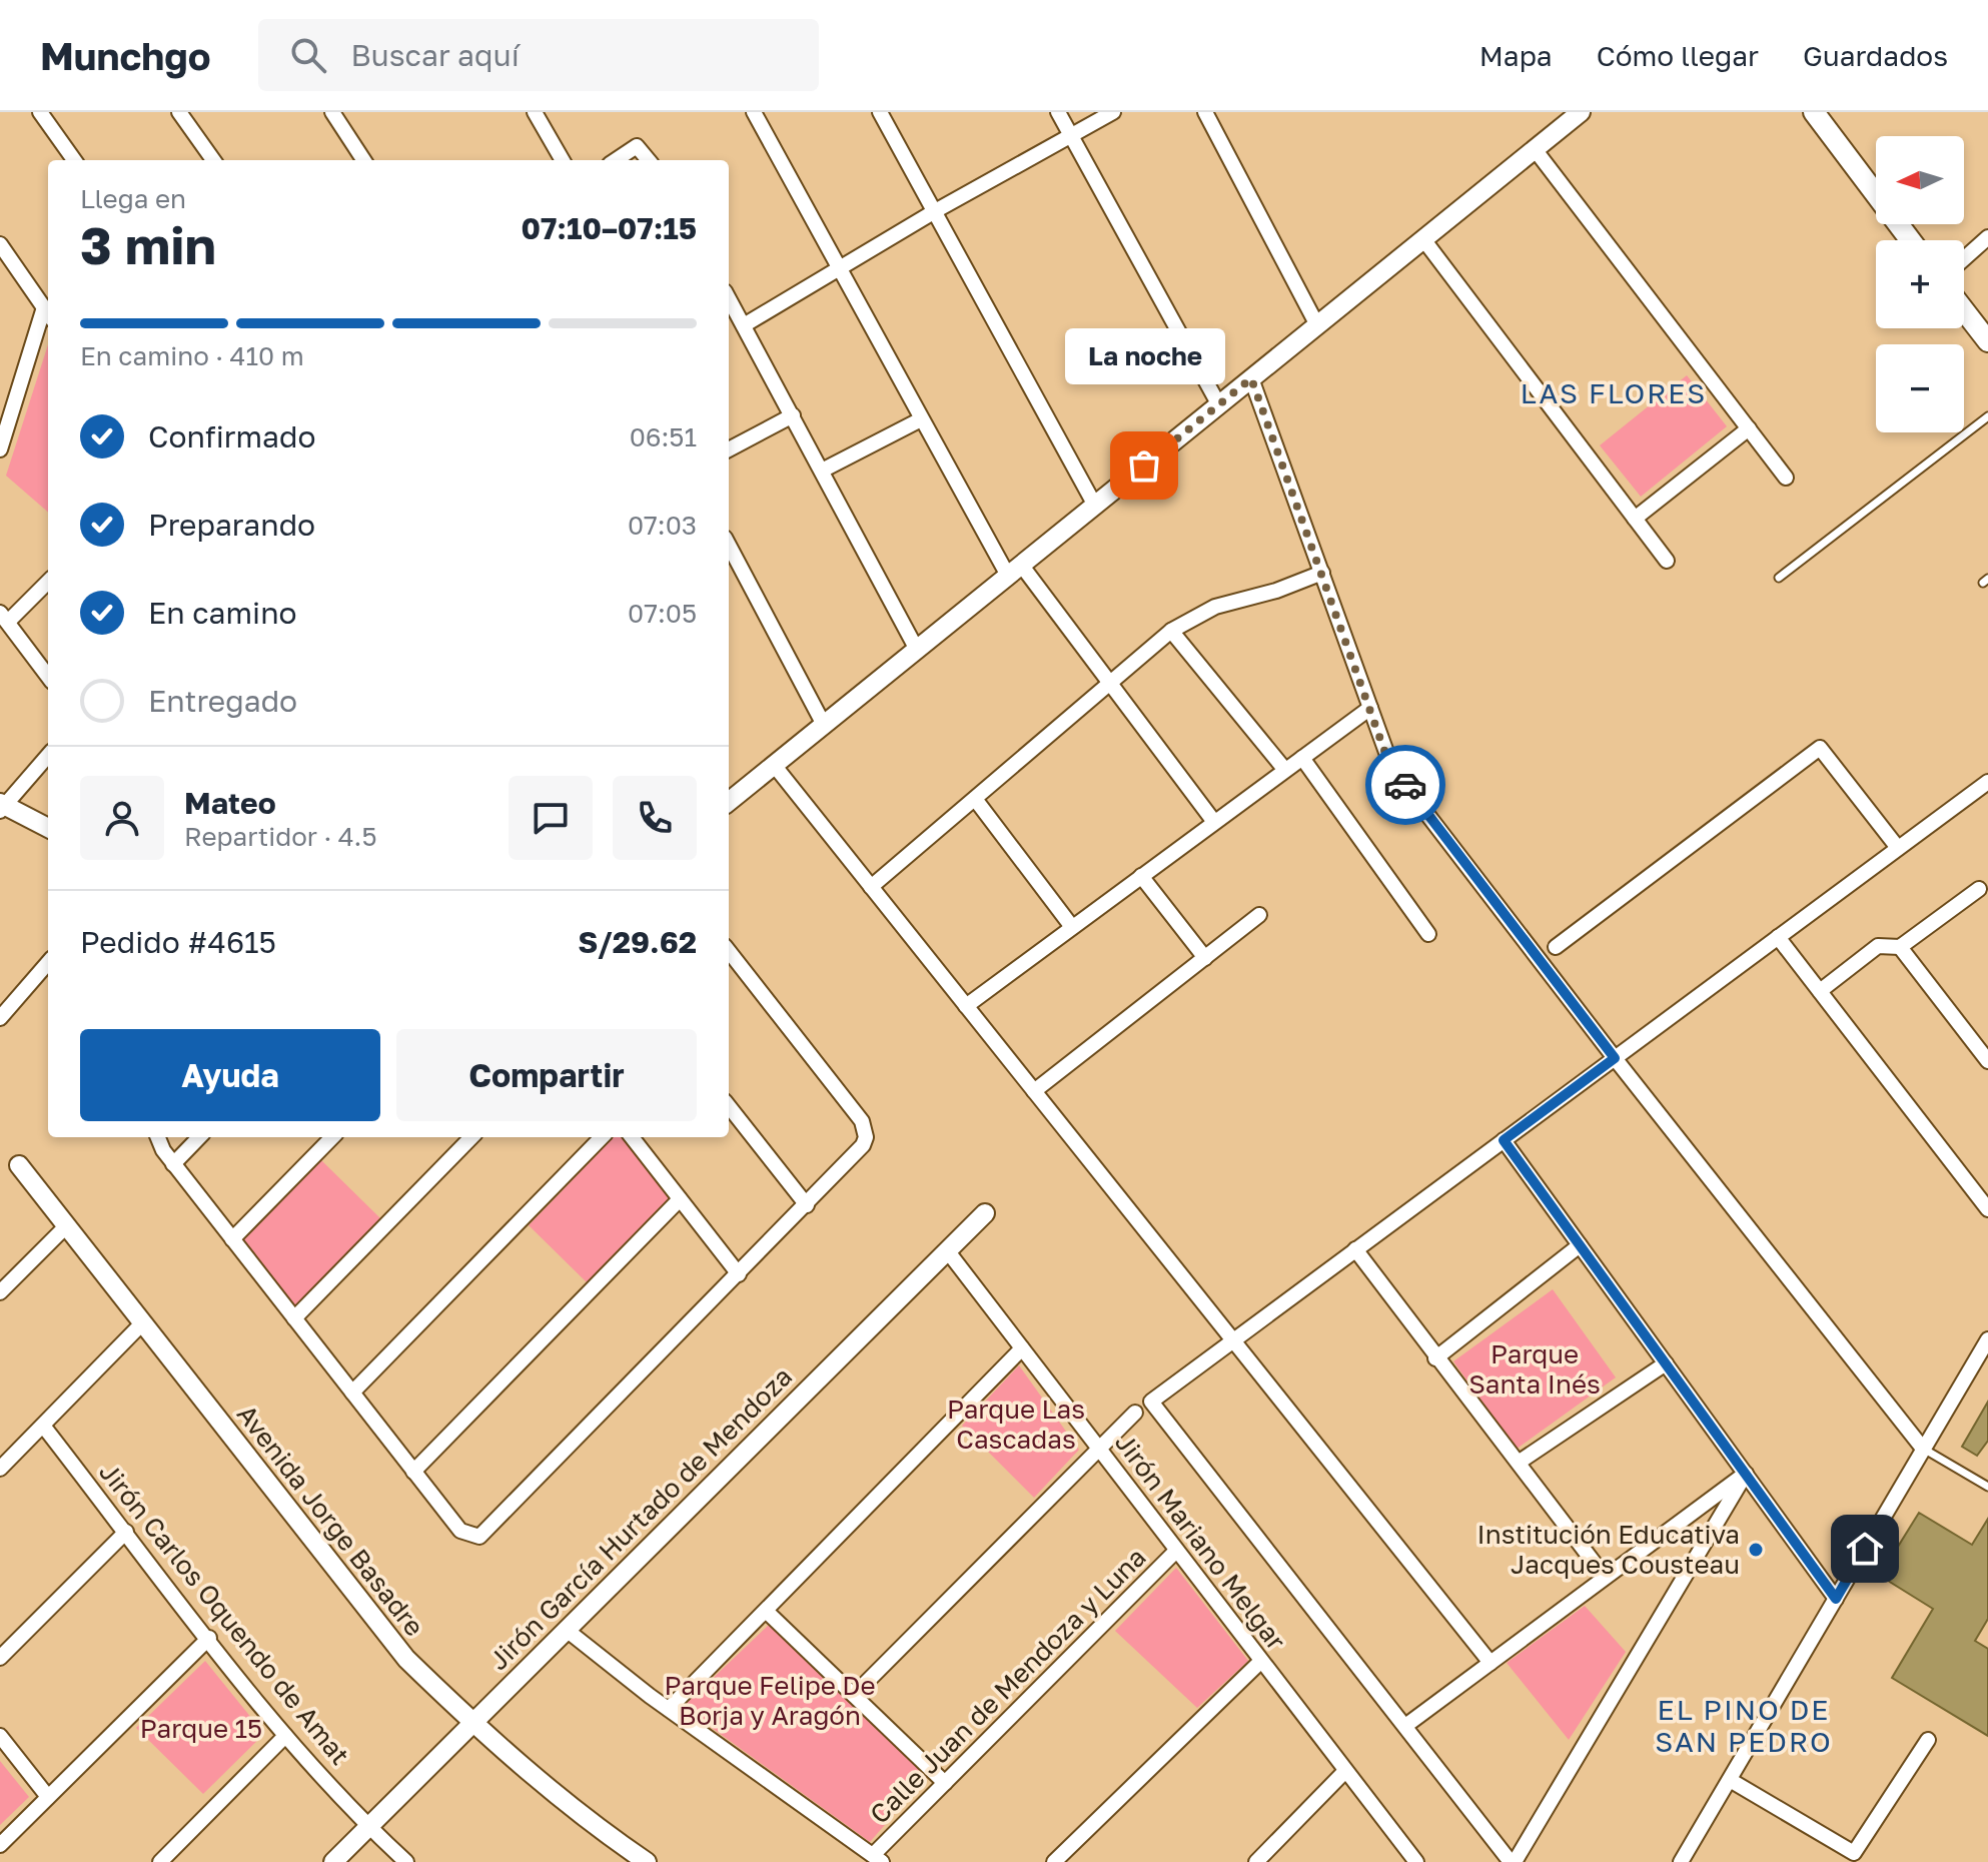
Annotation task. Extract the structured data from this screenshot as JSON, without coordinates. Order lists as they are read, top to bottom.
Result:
{
  "streets": {
    "street": [
      "Jirón García Hurtado de Mendoza",
      "Avenida Jorge Basadre",
      "Jirón Mariano Melgar",
      "Jirón Carlos Oquendo de Amat",
      "Calle Juan de Mendoza y Luna"
    ]
  },
  "crossings": [
    ["Jirón García Hurtado de Mendoza", "Avenida Jorge Basadre"],
    ["Jirón García Hurtado de Mendoza", "Jirón Mariano Melgar"],
    ["Jirón García Hurtado de Mendoza", "Jirón Carlos Oquendo de Amat"],
    ["Jirón Mariano Melgar", "Calle Juan de Mendoza y Luna"]
  ],
  "districts": ["LAS FLORES", "EL PINO DE SAN PEDRO"],
  "parks": [
    "Parque Santa Inés",
    "Parque Las Cascadas",
    "Parque Felipe De Borja y Aragón",
    "Parque 15"
  ],
  "places": ["La noche", "Institución Educativa Jacques Cousteau"],
  "north": "left",
  "page": {
    "header": "Munchgo",
    "search": "Buscar aquí",
    "nav": ["Mapa", "Cómo llegar", "Guardados"],
    "map_buttons": ["+", "−"],
    "heading": ["3 min", "Llega en", "07:10–07:15"],
    "panel": [
      "Mateo",
      "Repartidor · 4.5",
      "Pedido #4615",
      "S/29.62"
    ],
    "bar": "En camino · 410 m",
    "bubble": "La noche",
    "list": [
      ["Confirmado", "06:51"],
      ["Preparando", "07:03"],
      ["En camino", "07:05"],
      "Entregado"
    ],
    "buttons": ["Ayuda", "Compartir"]
  }
}
